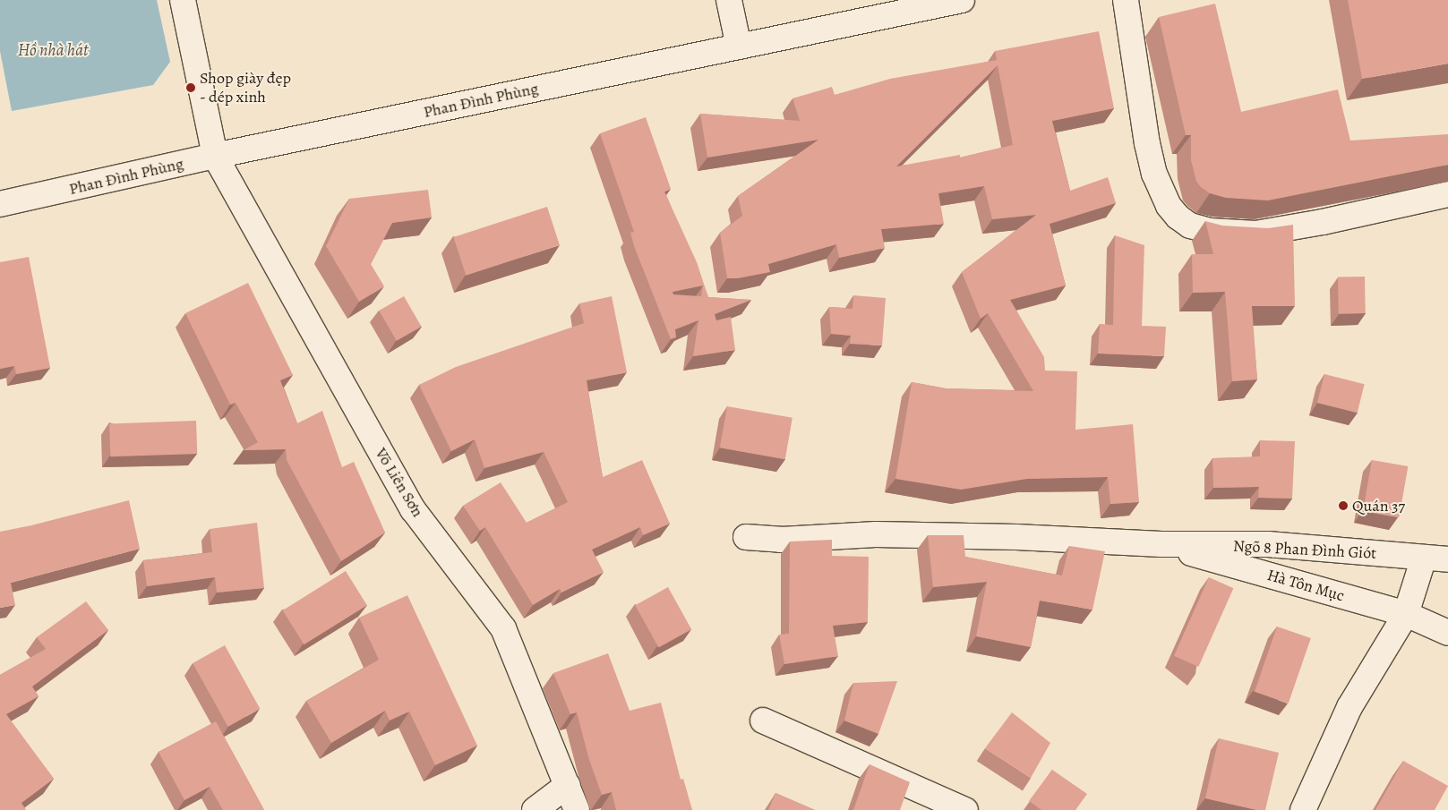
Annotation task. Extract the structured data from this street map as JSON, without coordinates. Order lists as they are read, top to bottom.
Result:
{
  "streets": {
    "street": [
      "Phan Đình Phùng",
      "Võ Liên Sơn",
      "Ngõ 8 Phan Đình Giót",
      "Hà Tôn Mục"
    ]
  },
  "crossings": [
    ["Phan Đình Phùng", "Võ Liên Sơn"],
    ["Ngõ 8 Phan Đình Giót", "Hà Tôn Mục"]
  ],
  "water": ["Hồ nhà hát"],
  "places": ["Shop giày đẹp - dép xinh", "Quán 37"]
}
